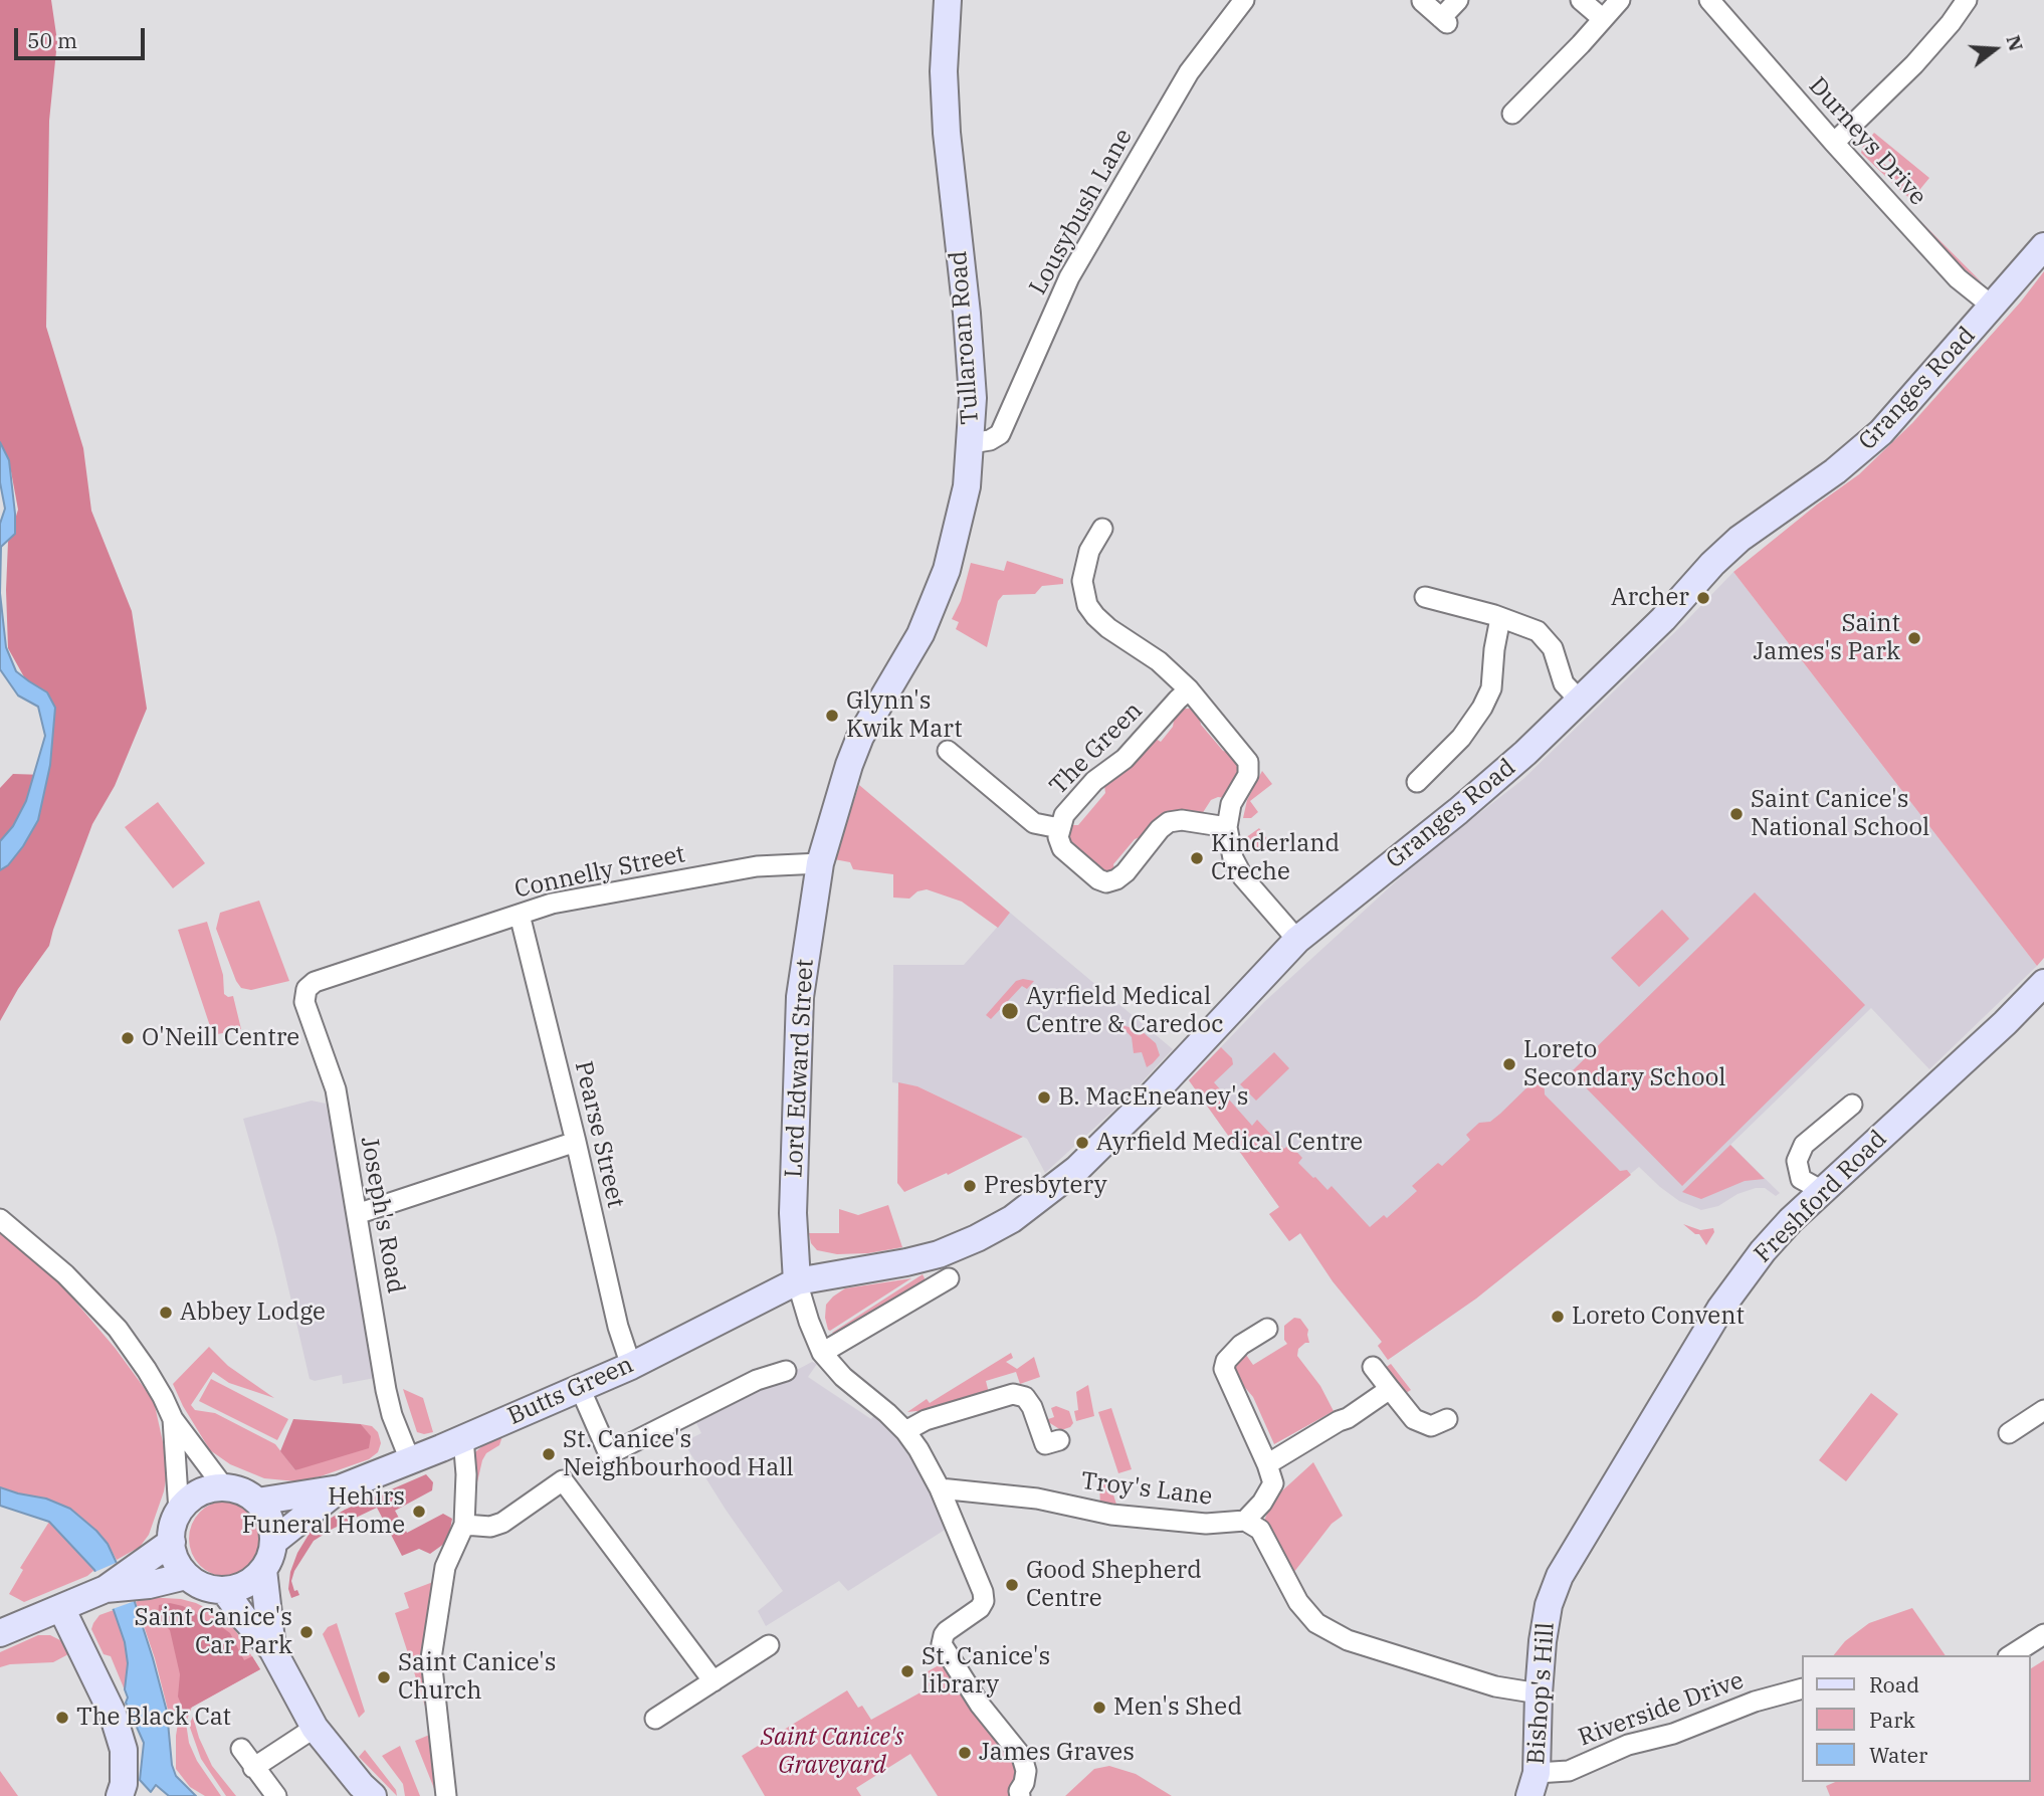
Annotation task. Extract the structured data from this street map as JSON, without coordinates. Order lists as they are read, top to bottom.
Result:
{
  "streets": {
    "street": [
      "Durneys Drive",
      "Lousybush Lane",
      "Tullaroan Road",
      "Granges Road",
      "The Green",
      "Connelly Street",
      "Lord Edward Street",
      "Pearse Street",
      "Freshford Road",
      "Joseph's Road",
      "Butts Green",
      "Troy's Lane",
      "Bishop's Hill",
      "Riverside Drive"
    ]
  },
  "crossings": [
    ["Durneys Drive", "Granges Road"],
    ["Lousybush Lane", "Tullaroan Road"],
    ["Tullaroan Road", "Lord Edward Street"],
    ["Granges Road", "Lord Edward Street"],
    ["Granges Road", "Butts Green"],
    ["Connelly Street", "Lord Edward Street"],
    ["Connelly Street", "Pearse Street"],
    ["Connelly Street", "Joseph's Road"],
    ["Lord Edward Street", "Butts Green"],
    ["Pearse Street", "Butts Green"],
    ["Freshford Road", "Bishop's Hill"],
    ["Joseph's Road", "Butts Green"],
    ["Troy's Lane", "Bishop's Hill"],
    ["Bishop's Hill", "Riverside Drive"]
  ],
  "parks": ["Saint Canice's Graveyard"],
  "places": [
    "Archer",
    "Saint James's Park",
    "Glynn's Kwik Mart",
    "Saint Canice's National School",
    "Kinderland Creche",
    "Ayrfield Medical Centre & Caredoc",
    "O'Neill Centre",
    "Loreto Secondary School",
    "B. MacEneaney's",
    "Ayrfield Medical Centre",
    "Presbytery",
    "Abbey Lodge",
    "Loreto Convent",
    "St. Canice's Neighbourhood Hall",
    "Hehirs Funeral Home",
    "Good Shepherd Centre",
    "Saint Canice's Car Park",
    "St. Canice's library",
    "Saint Canice's Church",
    "Men's Shed",
    "The Black Cat",
    "James Graves"
  ],
  "legend": ["Road", "Park", "Water"],
  "scale_bar": "50 m",
  "north": "right"
}
